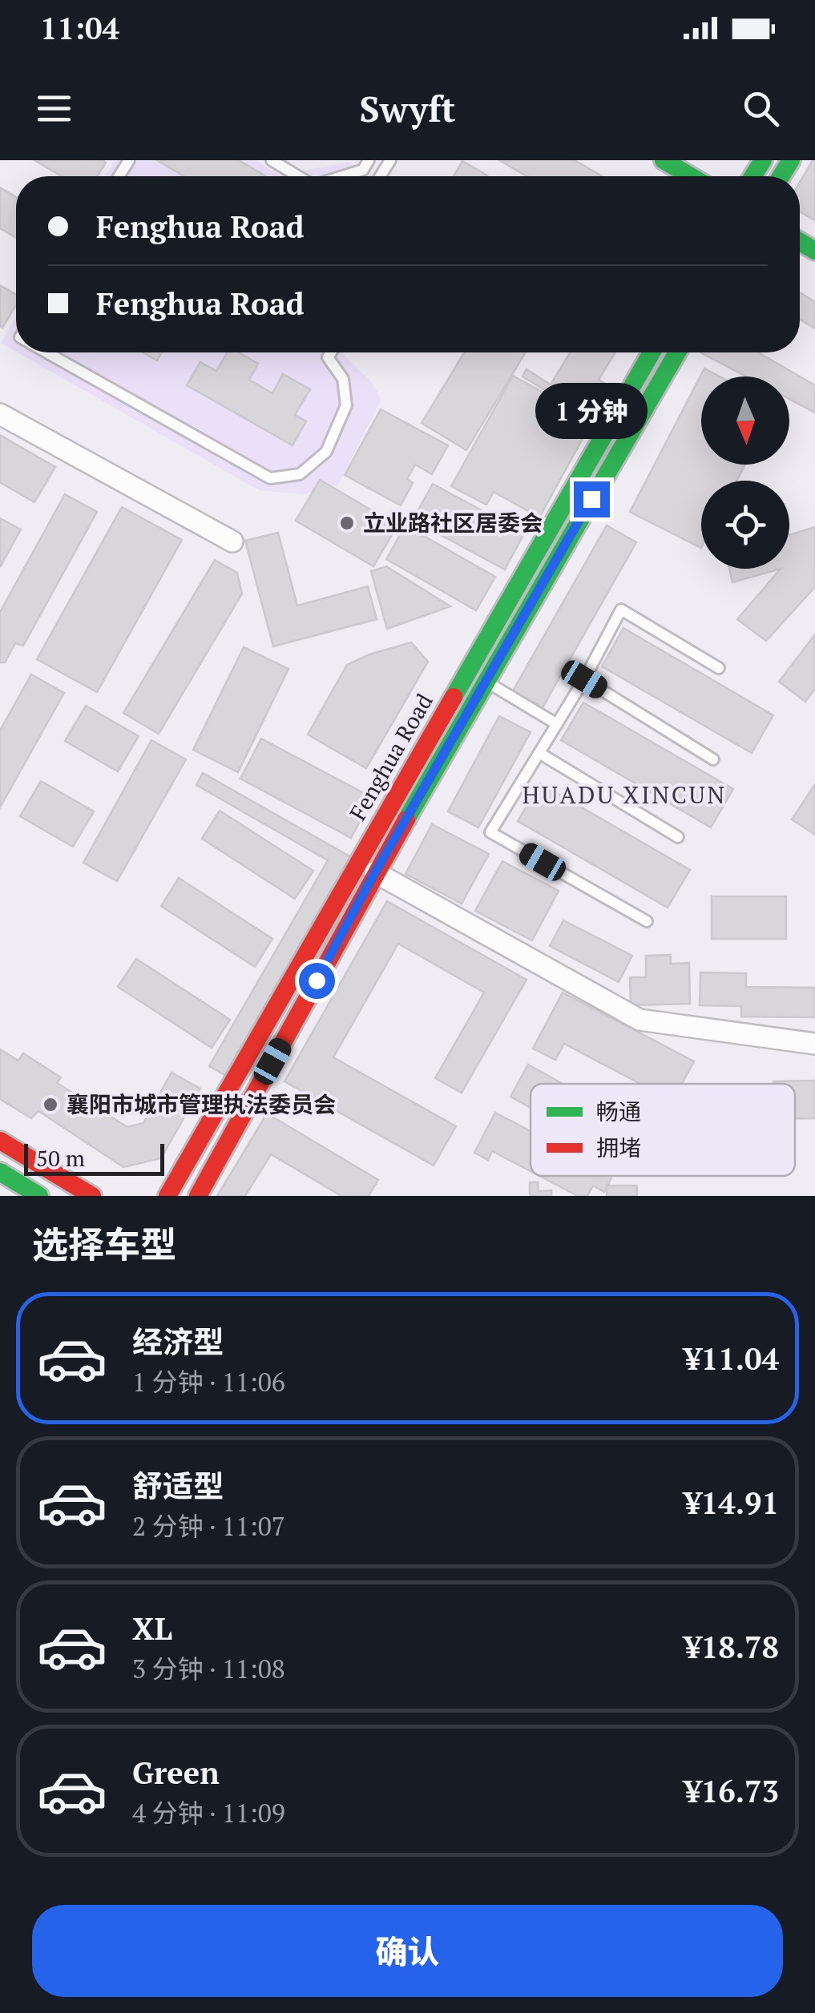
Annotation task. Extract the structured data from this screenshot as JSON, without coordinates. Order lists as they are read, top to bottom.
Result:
{
  "streets": {
    "street": ["Fenghua Road"]
  },
  "districts": ["HUADU XINCUN"],
  "places": ["立业路社区居委会", "襄阳市城市管理执法委员会"],
  "legend": ["畅通", "拥堵"],
  "scale_bar": "50 m",
  "north": "bottom",
  "page": {
    "status": "11:04",
    "header": "Swyft",
    "banner": ["Fenghua Road", "Fenghua Road"],
    "bubble": "1 分钟",
    "scale": "50 m",
    "heading": "选择车型",
    "list": [
      {
        "name": "经济型",
        "note": "1 分钟 · 11:06",
        "value": "¥11.04"
      },
      {
        "name": "舒适型",
        "note": "2 分钟 · 11:07",
        "value": "¥14.91"
      },
      {
        "name": "XL",
        "note": "3 分钟 · 11:08",
        "value": "¥18.78"
      },
      {
        "name": "Green",
        "note": "4 分钟 · 11:09",
        "value": "¥16.73"
      }
    ],
    "buttons": "确认"
  }
}
